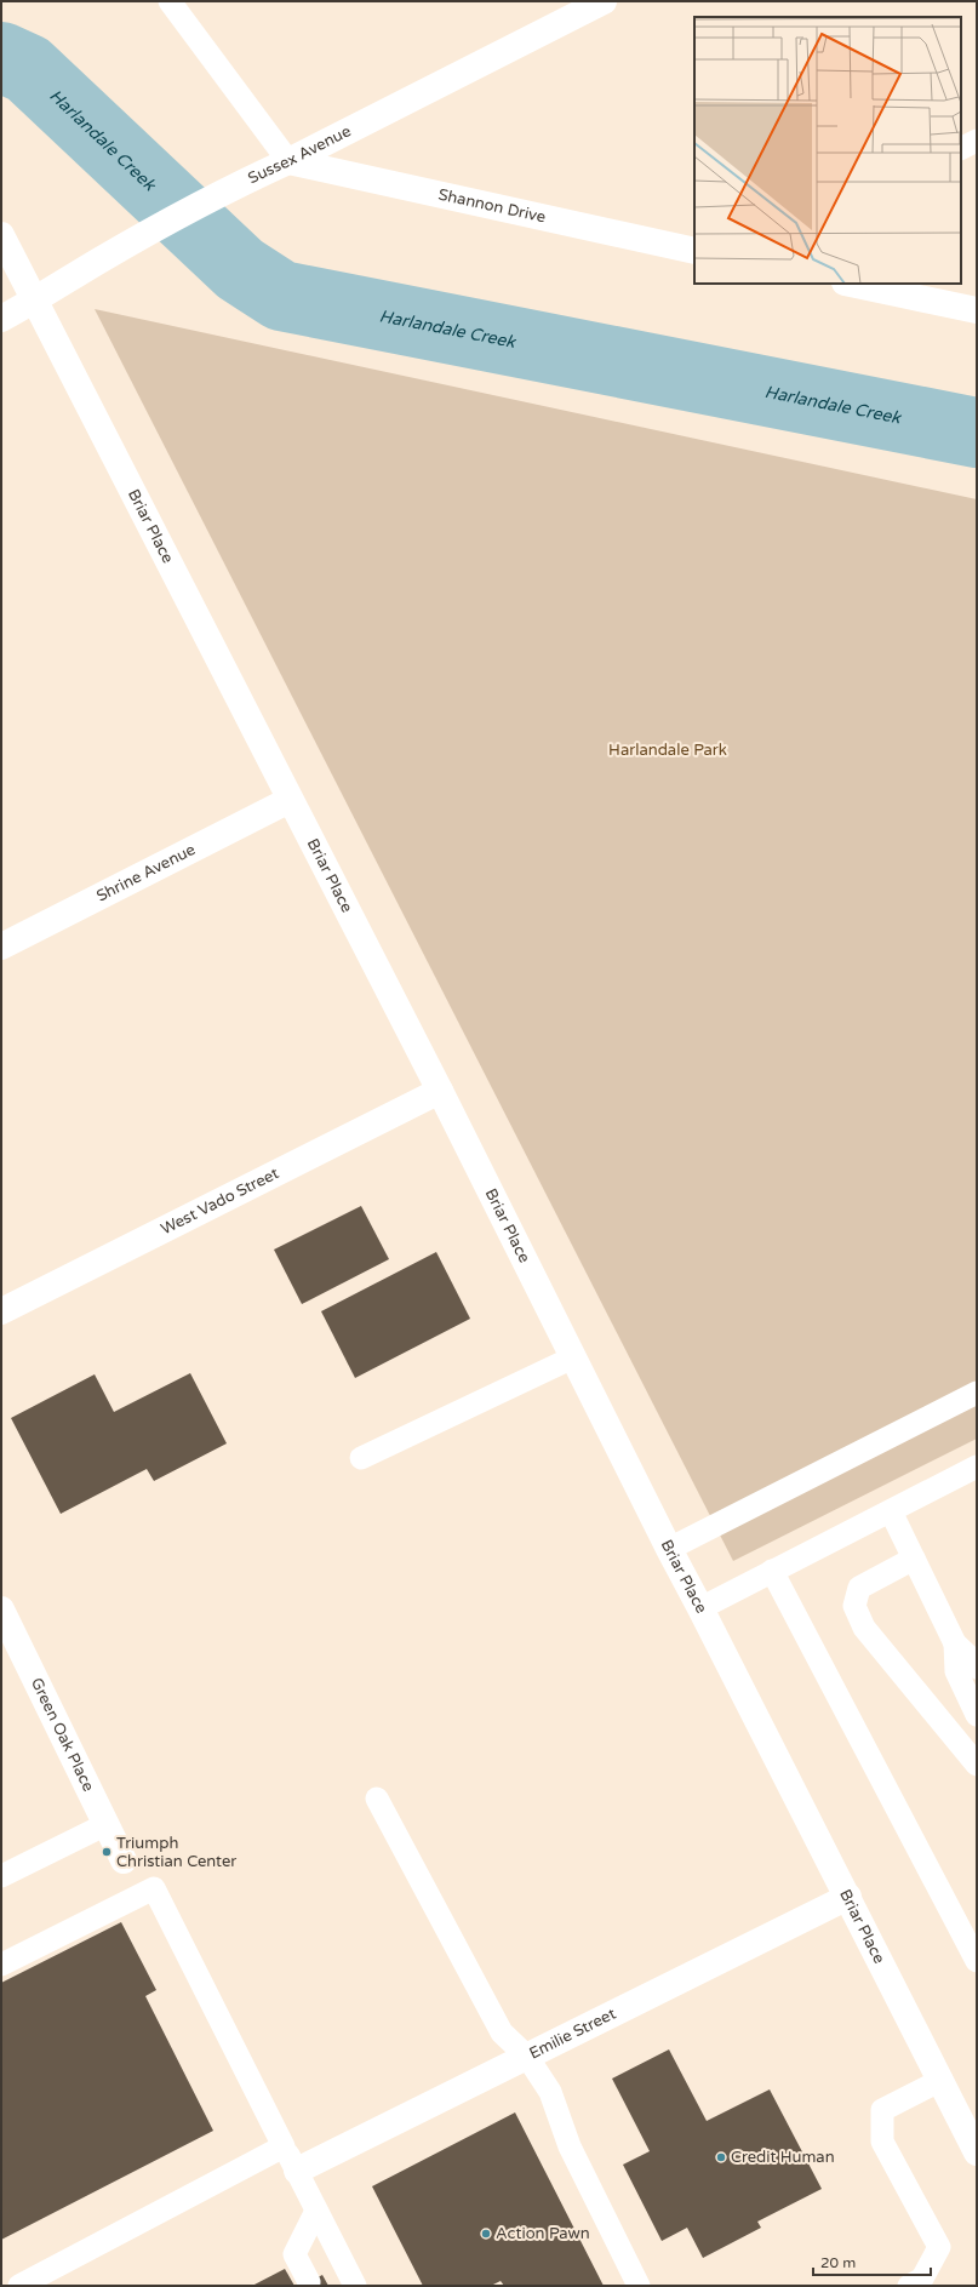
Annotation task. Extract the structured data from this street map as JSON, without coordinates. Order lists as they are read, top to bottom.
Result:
{
  "streets": {
    "street": [
      "Sussex Avenue",
      "Shannon Drive",
      "Briar Place",
      "Shrine Avenue",
      "West Vado Street",
      "Green Oak Place",
      "Emilie Street"
    ]
  },
  "crossings": [
    ["Sussex Avenue", "Shannon Drive"],
    ["Sussex Avenue", "Briar Place"],
    ["Briar Place", "Shrine Avenue"],
    ["Briar Place", "West Vado Street"],
    ["Briar Place", "Emilie Street"]
  ],
  "water": ["Harlandale Creek"],
  "parks": ["Harlandale Park"],
  "places": ["Triumph Christian Center", "Credit Human", "Action Pawn"],
  "scale_bar": "20 m"
}
